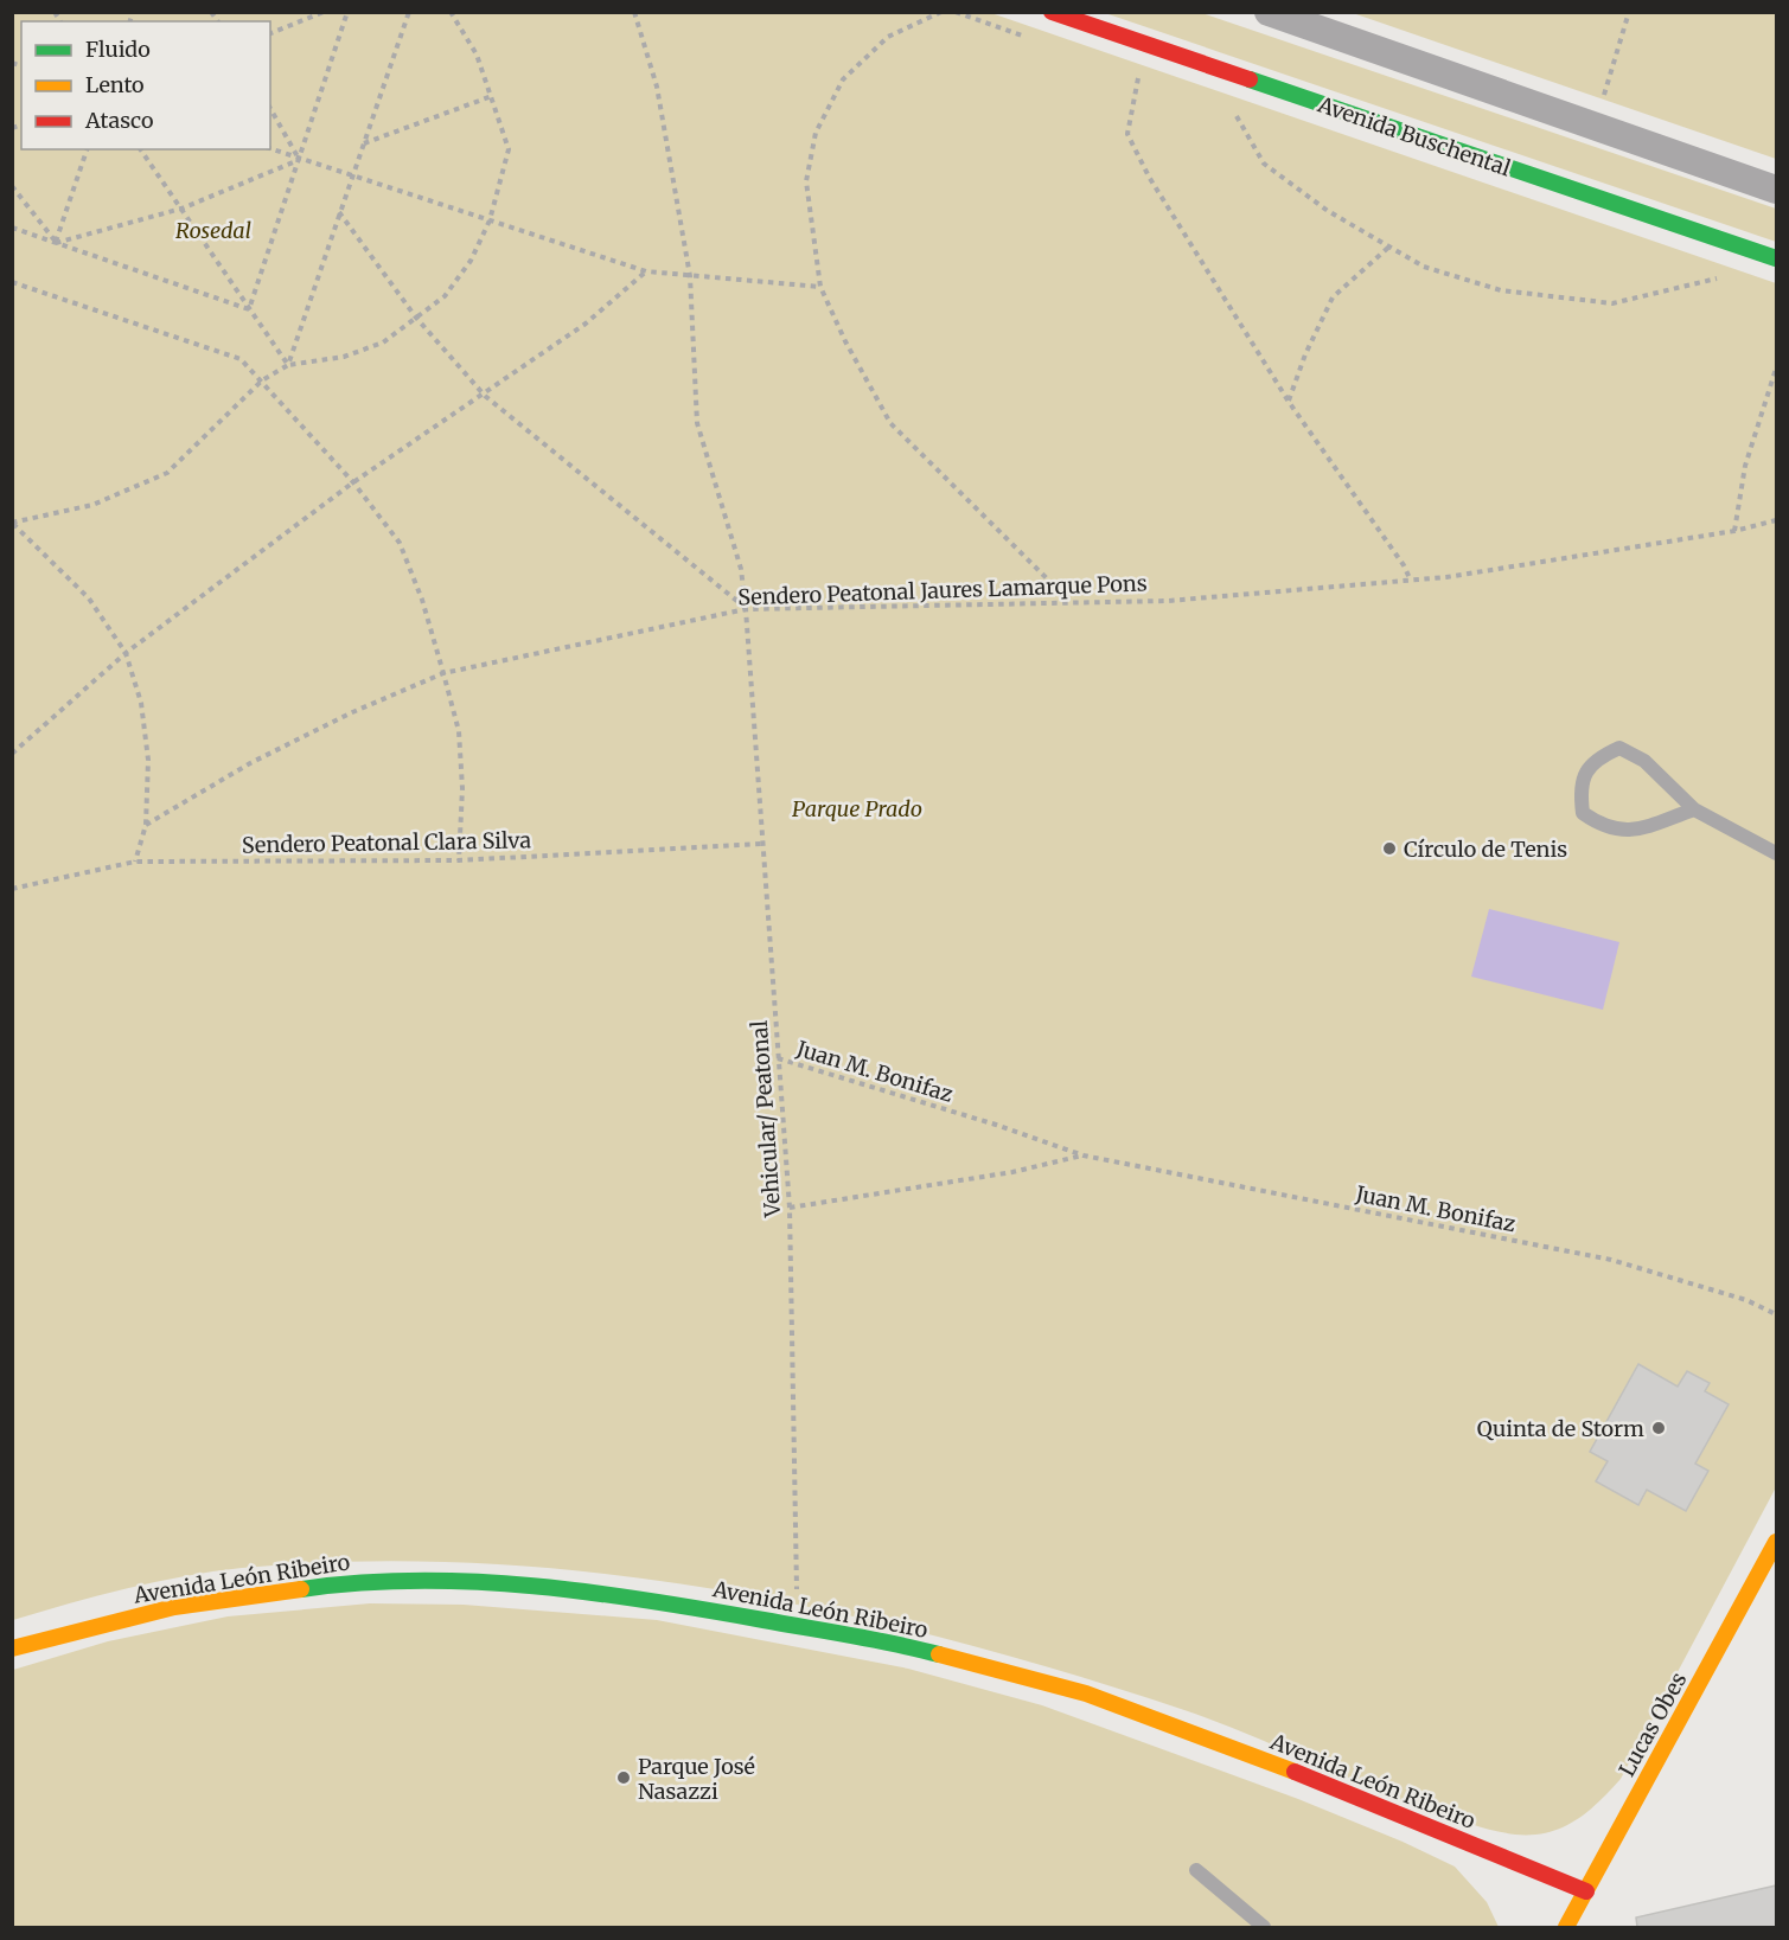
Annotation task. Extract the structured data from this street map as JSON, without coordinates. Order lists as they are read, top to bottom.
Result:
{
  "streets": {
    "street": ["Avenida Buschental", "Avenida León Ribeiro", "Lucas Obes"],
    "path": [
      "Sendero Peatonal Jaures Lamarque Pons",
      "Sendero Peatonal Clara Silva",
      "Juan M. Bonifaz",
      "Vehicular/ Peatonal"
    ]
  },
  "crossings": [
    ["Sendero Peatonal Jaures Lamarque Pons", "Vehicular/ Peatonal"],
    ["Sendero Peatonal Clara Silva", "Vehicular/ Peatonal"],
    ["Juan M. Bonifaz", "Vehicular/ Peatonal"],
    ["Vehicular/ Peatonal", "Avenida León Ribeiro"],
    ["Avenida León Ribeiro", "Lucas Obes"]
  ],
  "parks": ["Rosedal", "Parque Prado"],
  "places": ["Círculo de Tenis", "Quinta de Storm", "Parque José Nasazzi"],
  "legend": ["Fluido", "Lento", "Atasco"]
}
